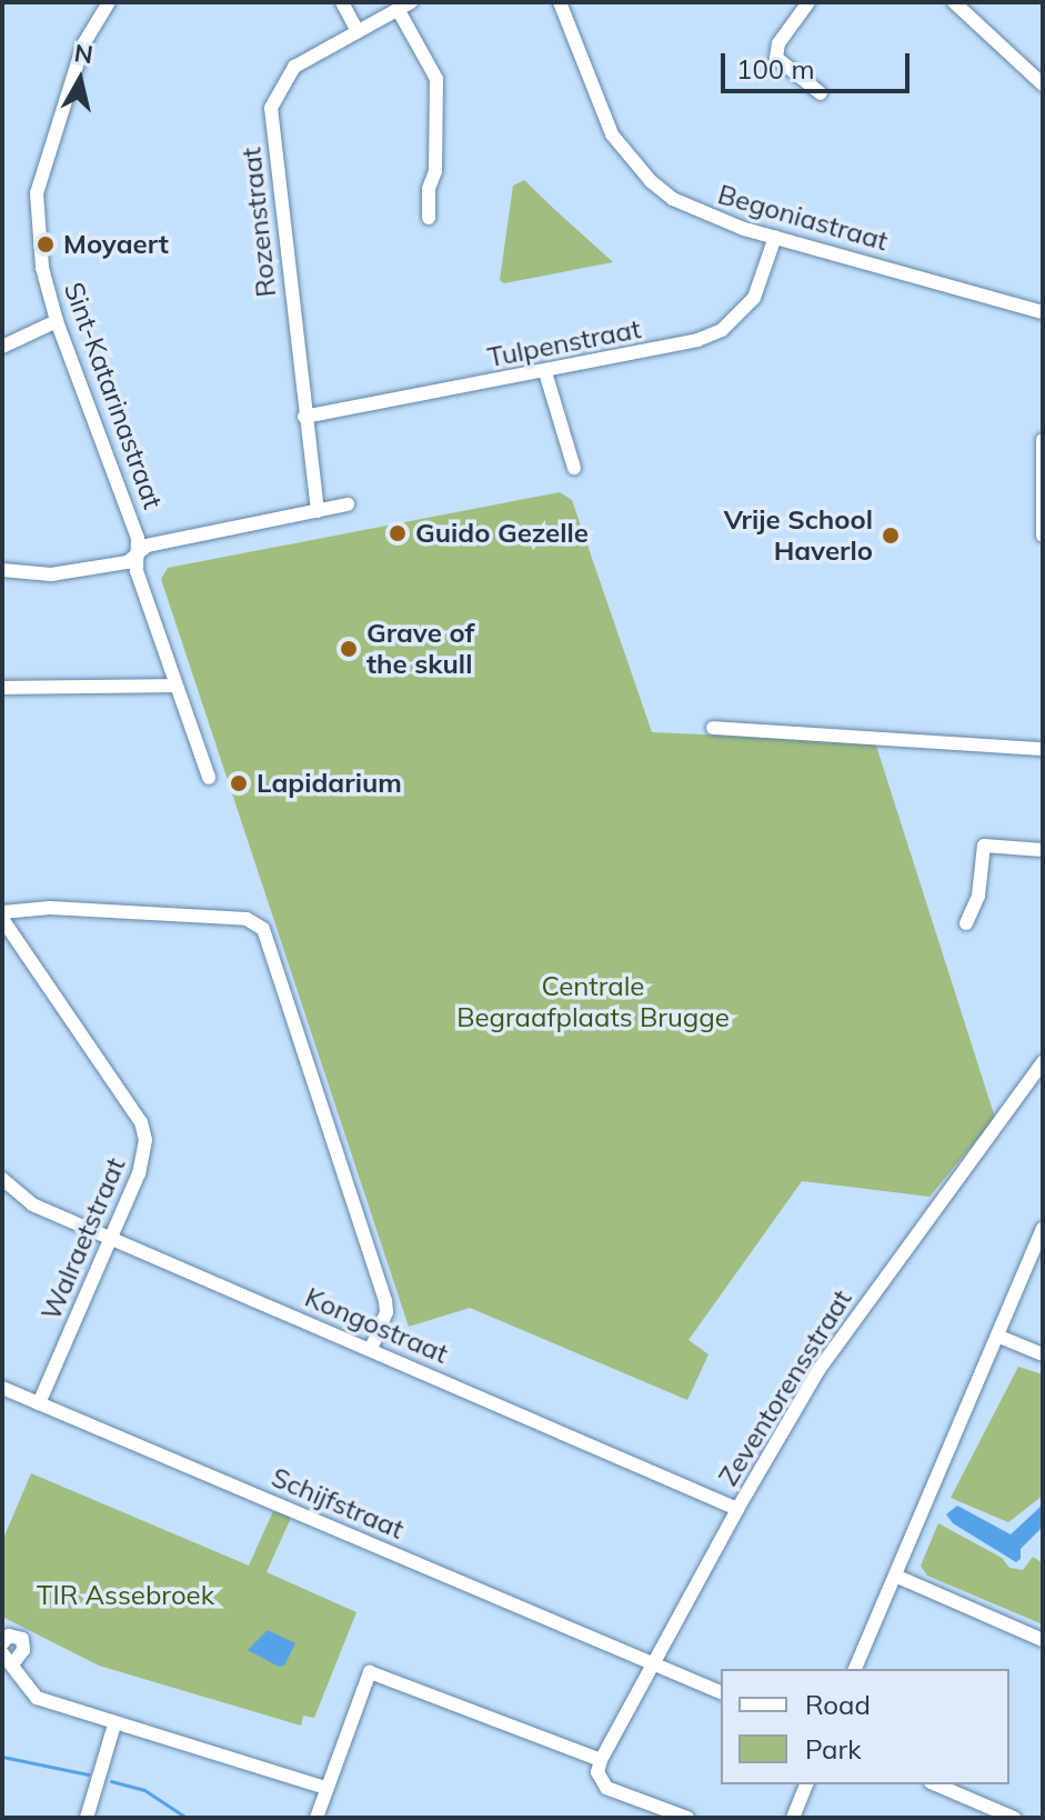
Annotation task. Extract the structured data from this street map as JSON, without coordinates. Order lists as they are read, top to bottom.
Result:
{
  "streets": {
    "street": [
      "Begoniastraat",
      "Rozenstraat",
      "Tulpenstraat",
      "Sint-Katarinastraat",
      "Walraetstraat",
      "Kongostraat",
      "Zeventorensstraat",
      "Schijfstraat"
    ]
  },
  "crossings": [
    ["Begoniastraat", "Tulpenstraat"],
    ["Rozenstraat", "Tulpenstraat"],
    ["Walraetstraat", "Kongostraat"],
    ["Walraetstraat", "Schijfstraat"],
    ["Kongostraat", "Zeventorensstraat"],
    ["Zeventorensstraat", "Schijfstraat"]
  ],
  "parks": ["Centrale Begraafplaats Brugge", "TIR Assebroek"],
  "places": [
    "Moyaert",
    "Guido Gezelle",
    "Vrije School Haverlo",
    "Grave of the skull",
    "Lapidarium"
  ],
  "legend": ["Road", "Park"],
  "scale_bar": "100 m",
  "north": "top"
}
